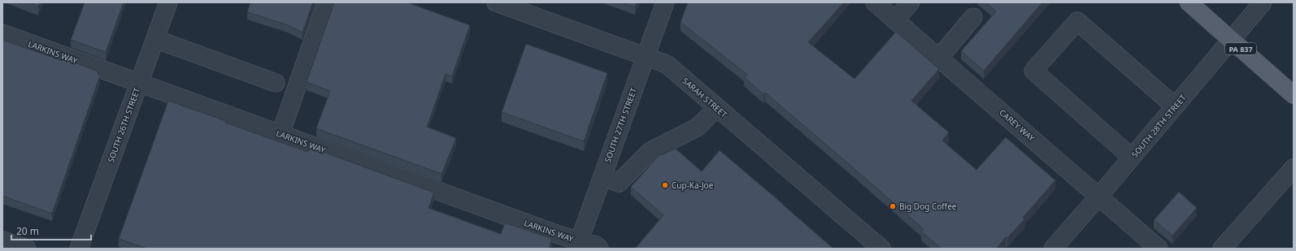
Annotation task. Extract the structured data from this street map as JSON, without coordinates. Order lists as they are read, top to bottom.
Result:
{
  "streets": {
    "main road": ["PA 837"],
    "street": [
      "LARKINS WAY",
      "SARAH STREET",
      "SOUTH 26TH STREET",
      "SOUTH 27TH STREET",
      "CAREY WAY",
      "SOUTH 28TH STREET"
    ]
  },
  "crossings": [
    ["PA 837", "SOUTH 28TH STREET"],
    ["LARKINS WAY", "SOUTH 26TH STREET"],
    ["LARKINS WAY", "SOUTH 27TH STREET"],
    ["SARAH STREET", "SOUTH 27TH STREET"],
    ["CAREY WAY", "SOUTH 28TH STREET"]
  ],
  "places": ["Cup-Ka-Joe", "Big Dog Coffee"],
  "scale_bar": "20 m"
}
